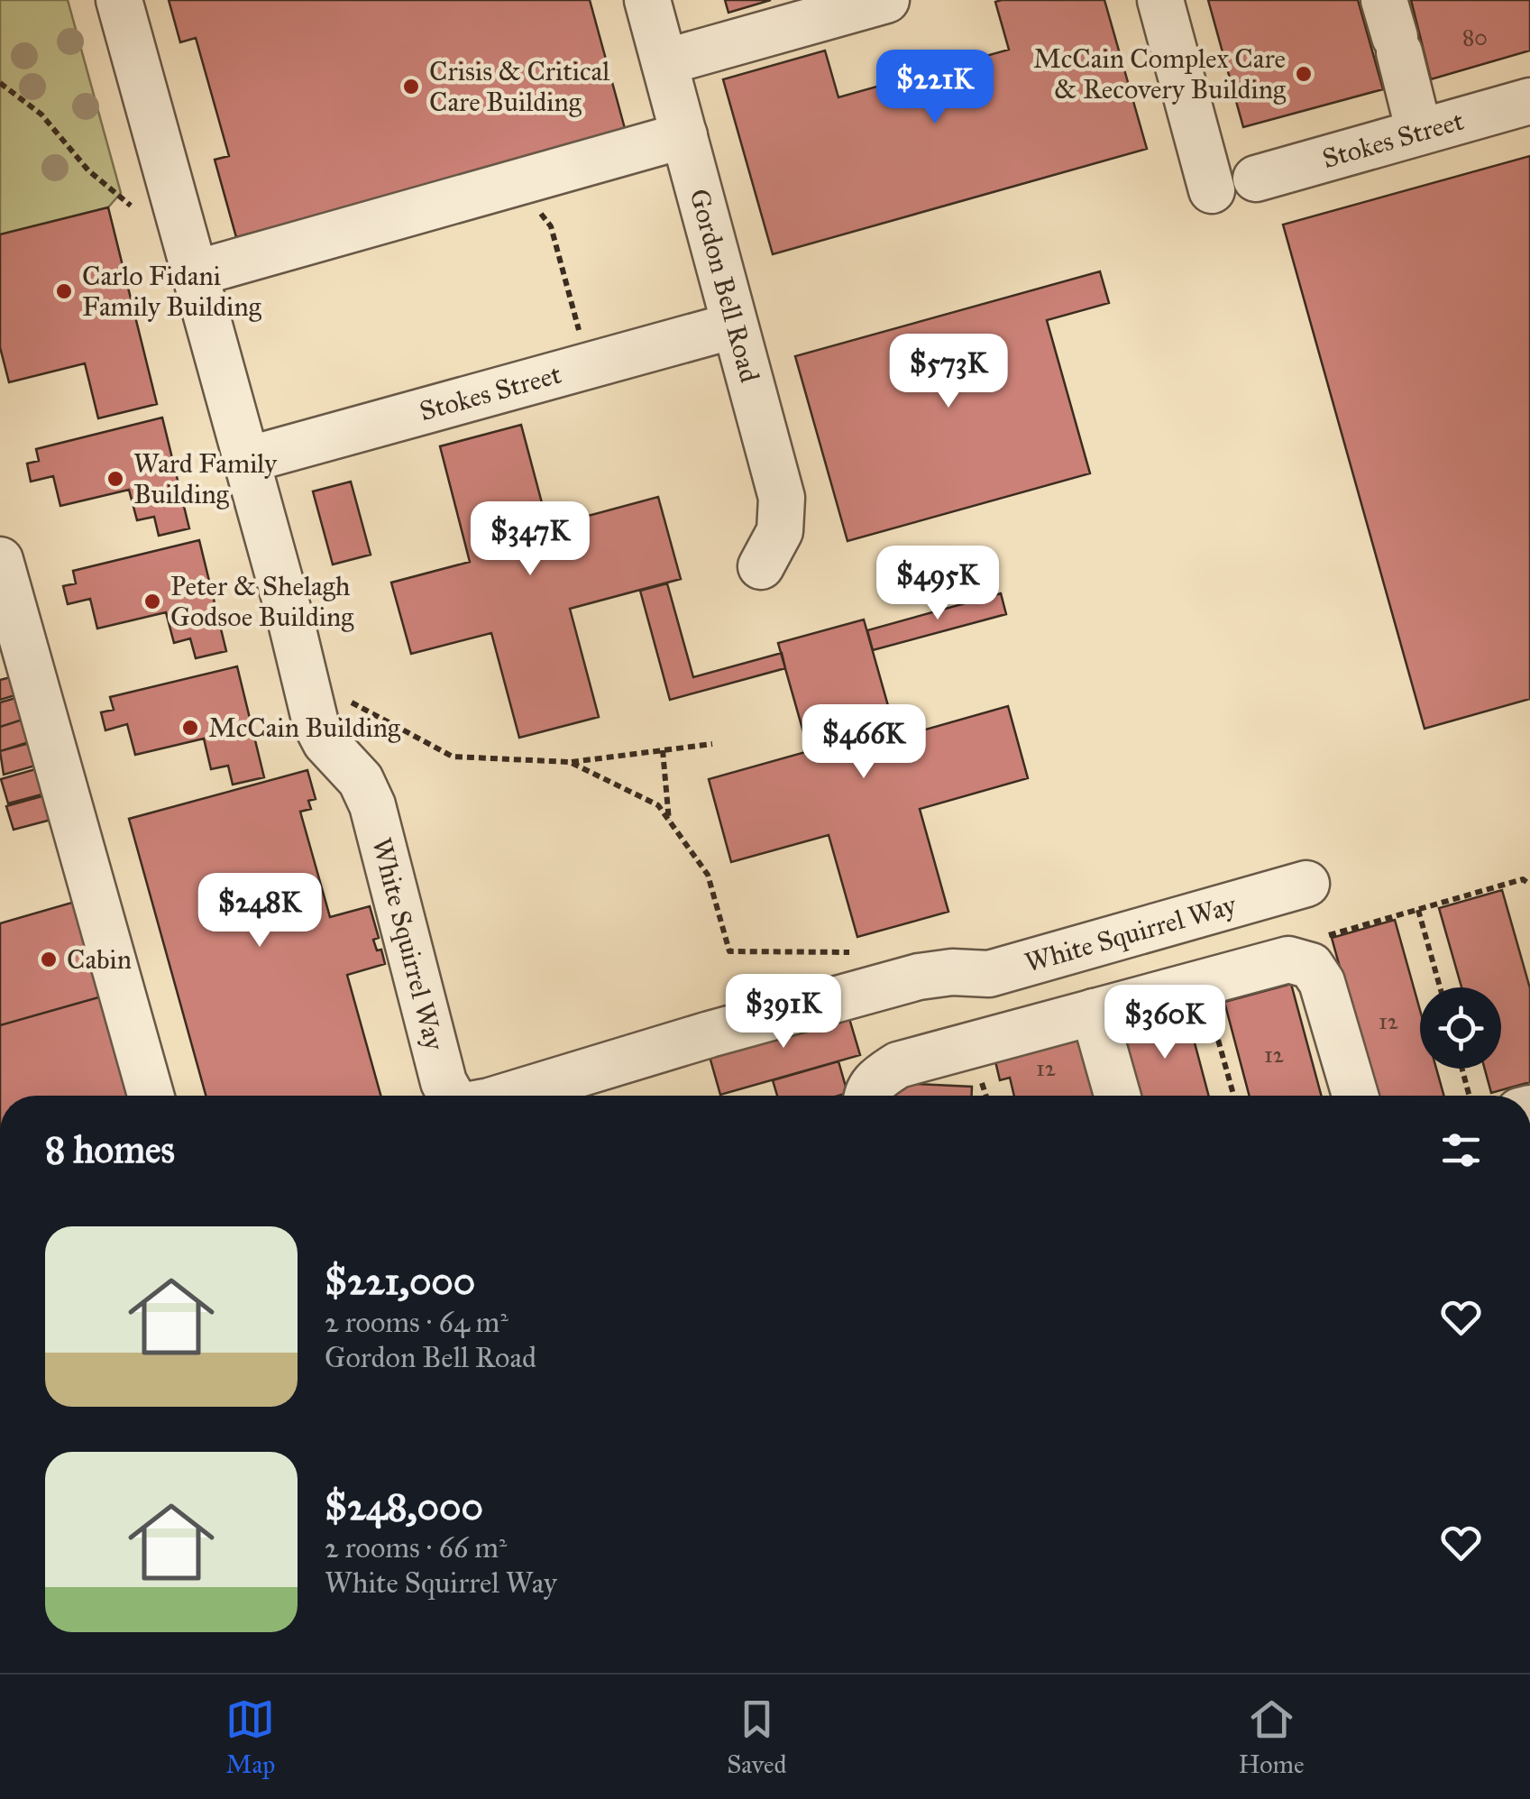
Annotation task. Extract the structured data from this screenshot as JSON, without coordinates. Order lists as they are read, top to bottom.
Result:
{
  "streets": {
    "street": ["Stokes Street", "Gordon Bell Road", "White Squirrel Way"]
  },
  "crossings": [
    ["Stokes Street", "Gordon Bell Road"],
    ["Stokes Street", "White Squirrel Way"]
  ],
  "places": [
    "McCain Complex Care & Recovery Building",
    "Crisis & Critical Care Building",
    "Carlo Fidani Family Building",
    "Ward Family Building",
    "Peter & Shelagh Godsoe Building",
    "McCain Building",
    "Cabin"
  ],
  "house_numbers": [
    "80",
    "12",
    "12",
    "12"
  ],
  "page": {
    "price": [
      "$221K",
      "$573K",
      "$347K",
      "$495K",
      "$466K",
      "$248K",
      "$391K",
      "$360K"
    ],
    "heading": "8 homes",
    "list": [
      {
        "name": "$221,000",
        "note": "2 rooms · 64 m² · Gordon Bell Road"
      },
      {
        "name": "$248,000",
        "note": "2 rooms · 66 m² · White Squirrel Way"
      }
    ],
    "tabs": ["Map", "Saved", "Home"]
  }
}
